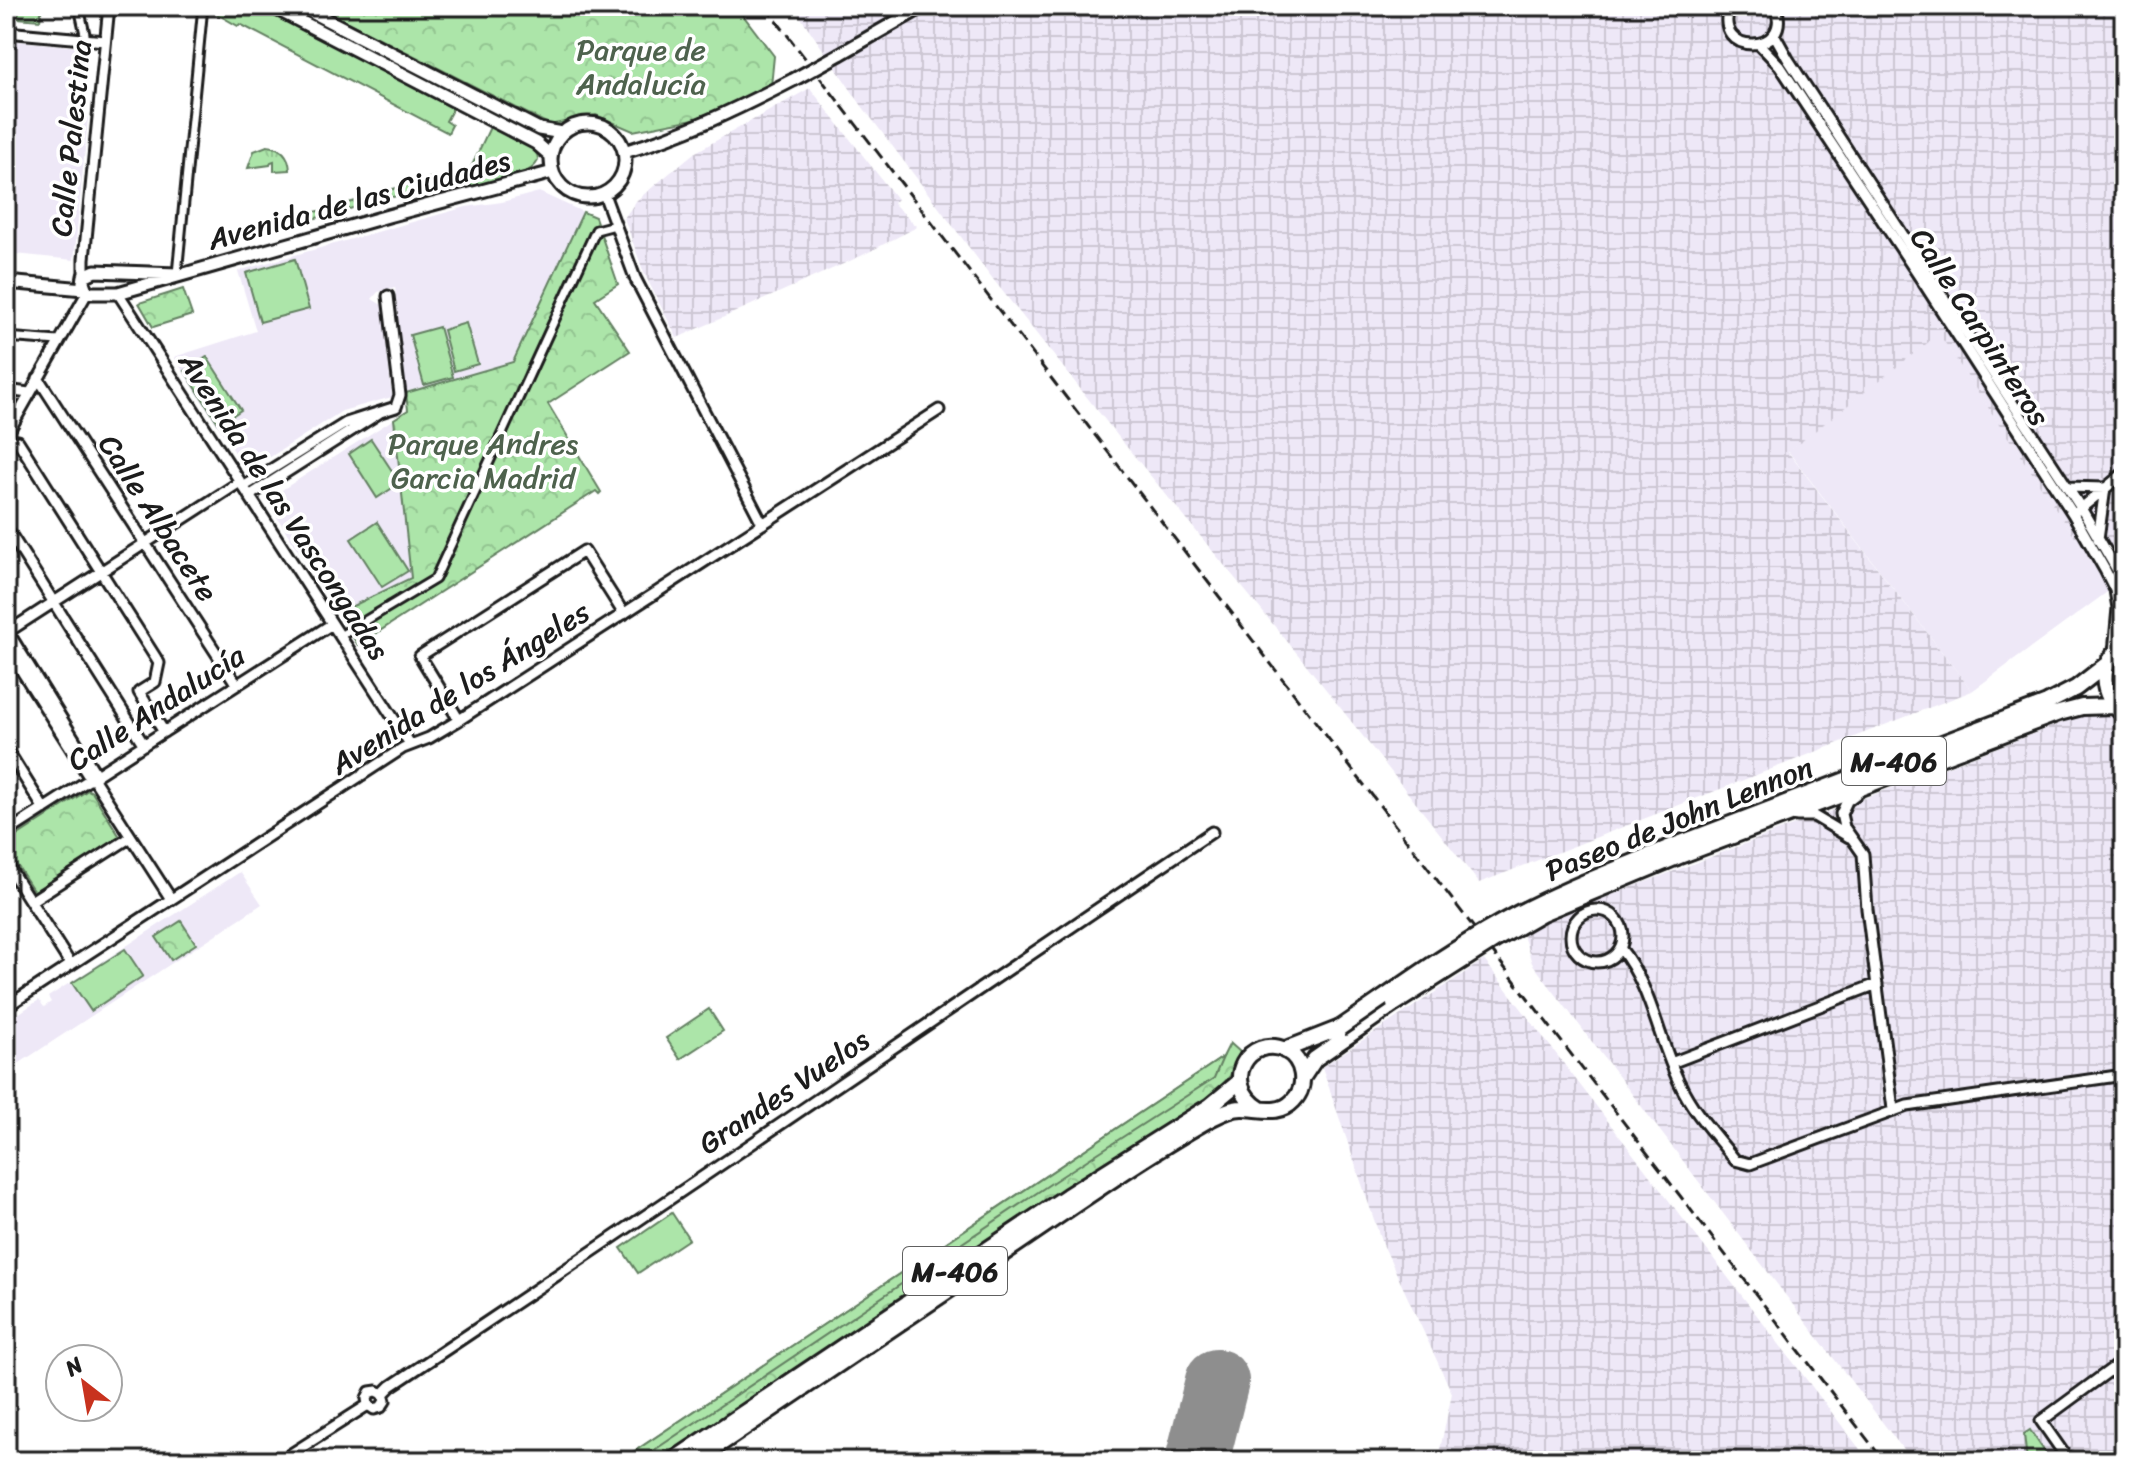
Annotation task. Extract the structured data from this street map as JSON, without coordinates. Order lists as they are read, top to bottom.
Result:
{
  "streets": {
    "highway": ["M-406", "Paseo de John Lennon"],
    "street": [
      "Calle Palestina",
      "Avenida de las Ciudades",
      "Calle Carpinteros",
      "Avenida de las Vascongadas",
      "Calle Albacete",
      "Avenida de los Ángeles",
      "Calle Andalucía",
      "Grandes Vuelos"
    ]
  },
  "crossings": [
    ["Calle Palestina", "Avenida de las Ciudades"],
    ["Avenida de las Ciudades", "Avenida de las Vascongadas"],
    ["Calle Carpinteros", "M-406"],
    ["Calle Carpinteros", "Paseo de John Lennon"],
    ["Avenida de las Vascongadas", "Avenida de los Ángeles"],
    ["Avenida de las Vascongadas", "Calle Andalucía"],
    ["Calle Albacete", "Calle Andalucía"],
    ["M-406", "Paseo de John Lennon"]
  ],
  "parks": ["Parque de Andalucía", "Parque Andres Garcia Madrid"],
  "north": "top left"
}
